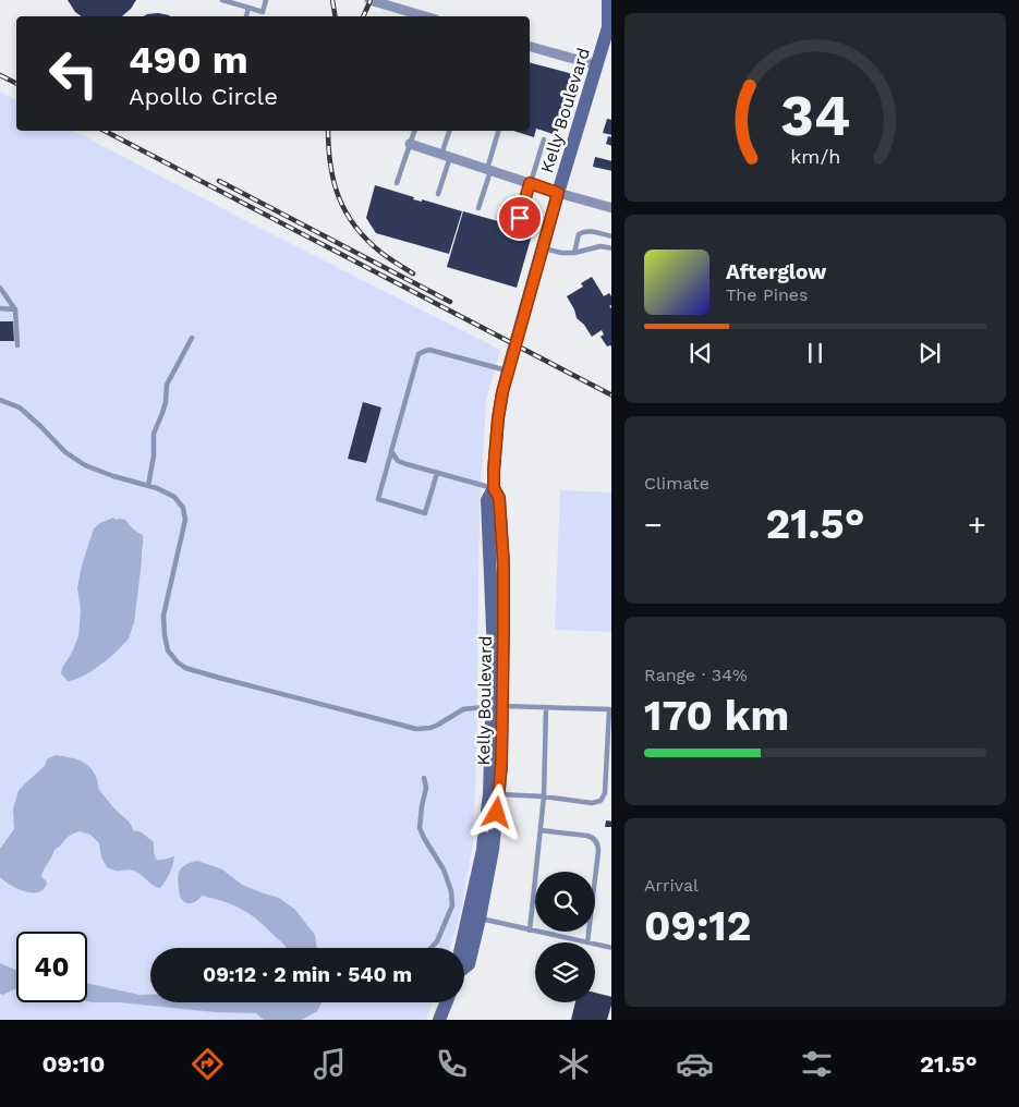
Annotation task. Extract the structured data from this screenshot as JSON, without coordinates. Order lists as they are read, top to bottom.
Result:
{
  "streets": {
    "street": ["Kelly Boulevard"]
  },
  "page": {
    "turn": ["490 m", "Apollo Circle"],
    "song": ["Afterglow", "The Pines"],
    "tile": [
      "Climate",
      ["Range · 34%", "170 km"],
      ["Arrival", "09:12"]
    ],
    "heat": ["−", "21.5°", "+"],
    "limit": "40",
    "trip": "09:12 · 2 min · 540 m",
    "tabs": ["09:10", "21.5°"],
    "gauge": ["34", "km/h"]
  }
}
